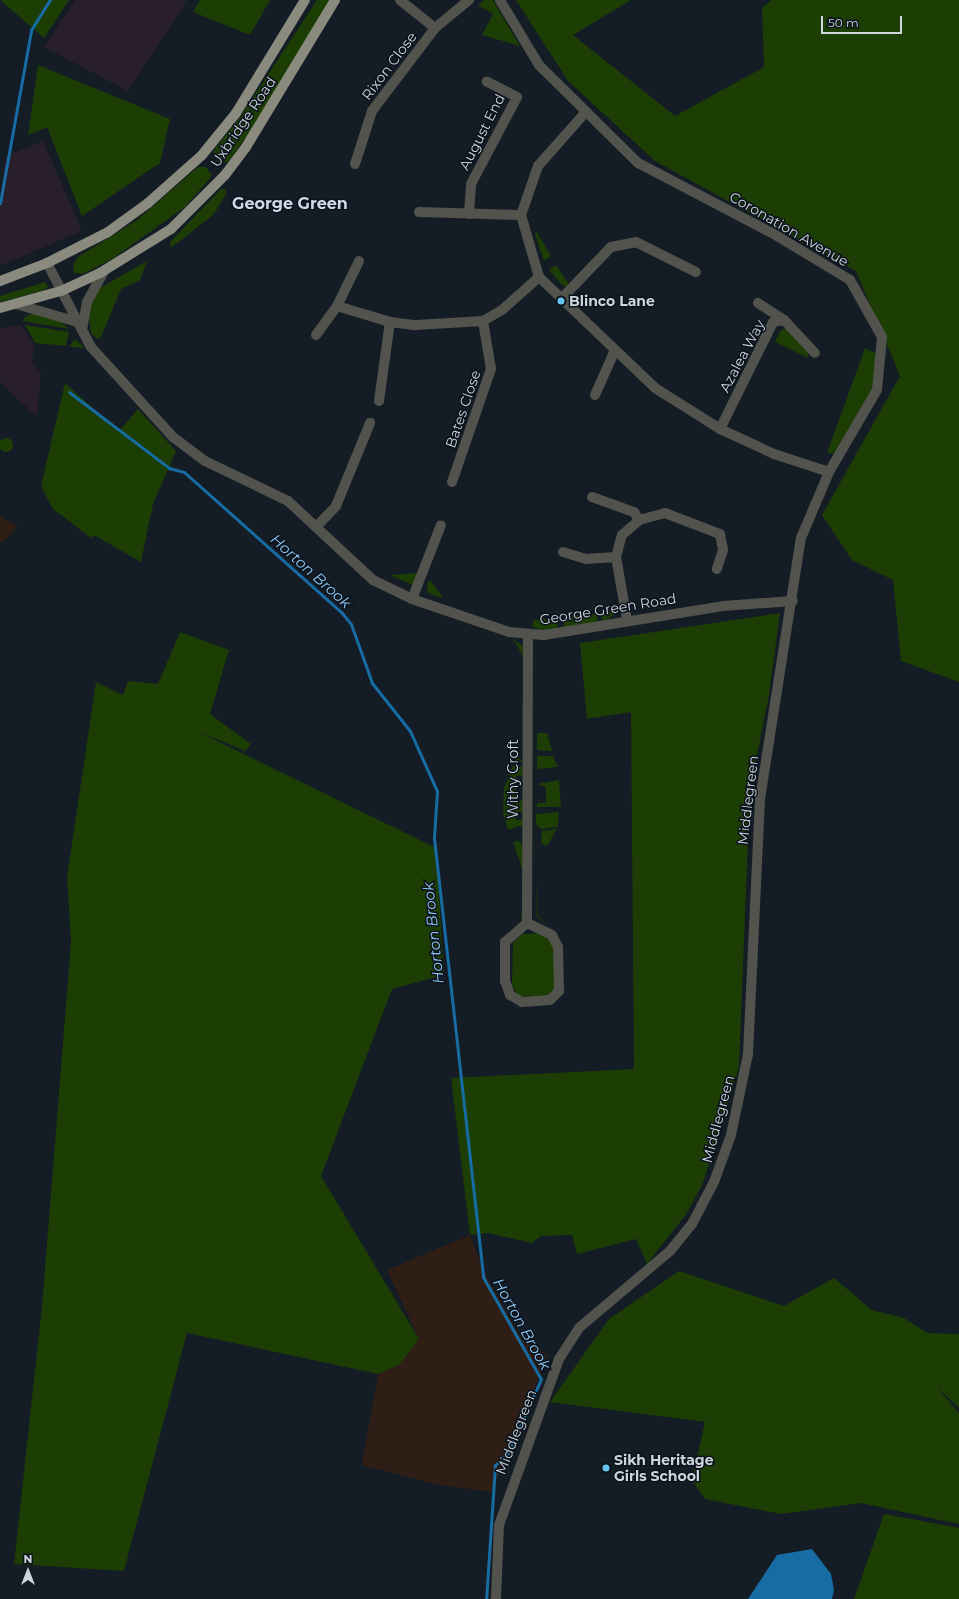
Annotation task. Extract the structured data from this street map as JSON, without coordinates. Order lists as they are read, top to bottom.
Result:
{
  "streets": {
    "main road": ["Uxbridge Road"],
    "street": [
      "Rixon Close",
      "August End",
      "Coronation Avenue",
      "Azalea Way",
      "Bates Close",
      "George Green Road",
      "Withy Croft",
      "Middlegreen"
    ]
  },
  "crossings": [
    ["Uxbridge Road", "George Green Road"],
    ["Coronation Avenue", "George Green Road"],
    ["Coronation Avenue", "Middlegreen"],
    ["George Green Road", "Withy Croft"],
    ["George Green Road", "Middlegreen"]
  ],
  "districts": ["George Green"],
  "water": ["Horton Brook"],
  "places": ["Blinco Lane", "Sikh Heritage Girls School"],
  "scale_bar": "50 m",
  "north": "top"
}
